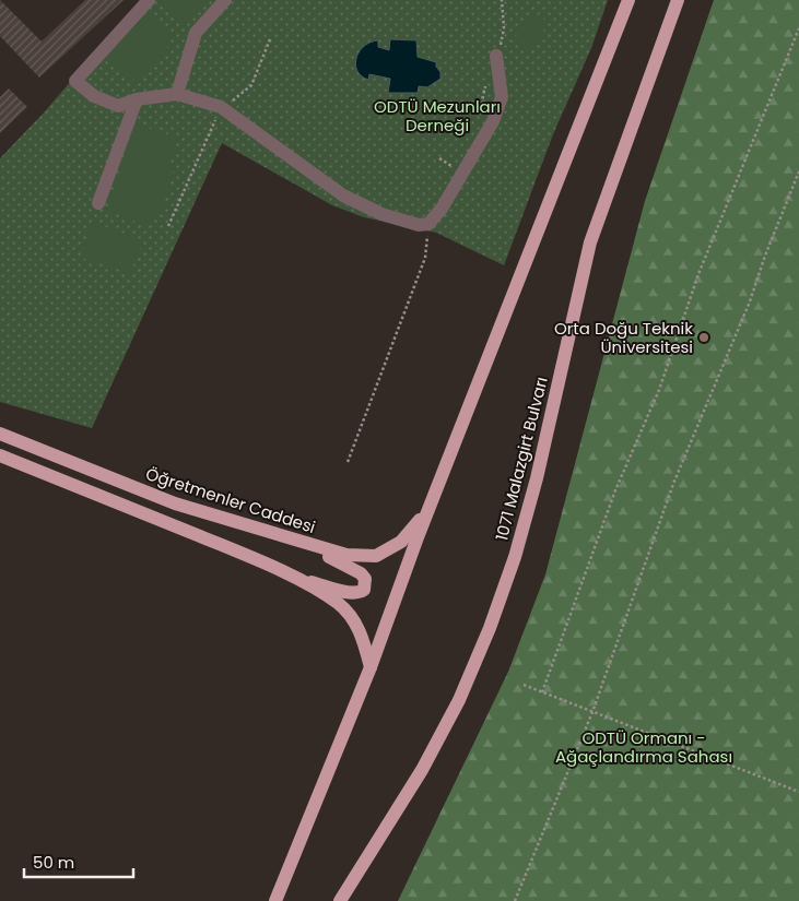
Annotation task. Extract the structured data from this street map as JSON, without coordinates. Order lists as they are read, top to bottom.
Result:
{
  "streets": {
    "main road": ["1071 Malazgirt Bulvarı", "Öğretmenler Caddesi"]
  },
  "parks": ["ODTÜ Mezunları Derneği", "ODTÜ Ormanı - Ağaçlandırma Sahası"],
  "places": ["Orta Doğu Teknik Üniversitesi"],
  "scale_bar": "50 m"
}
